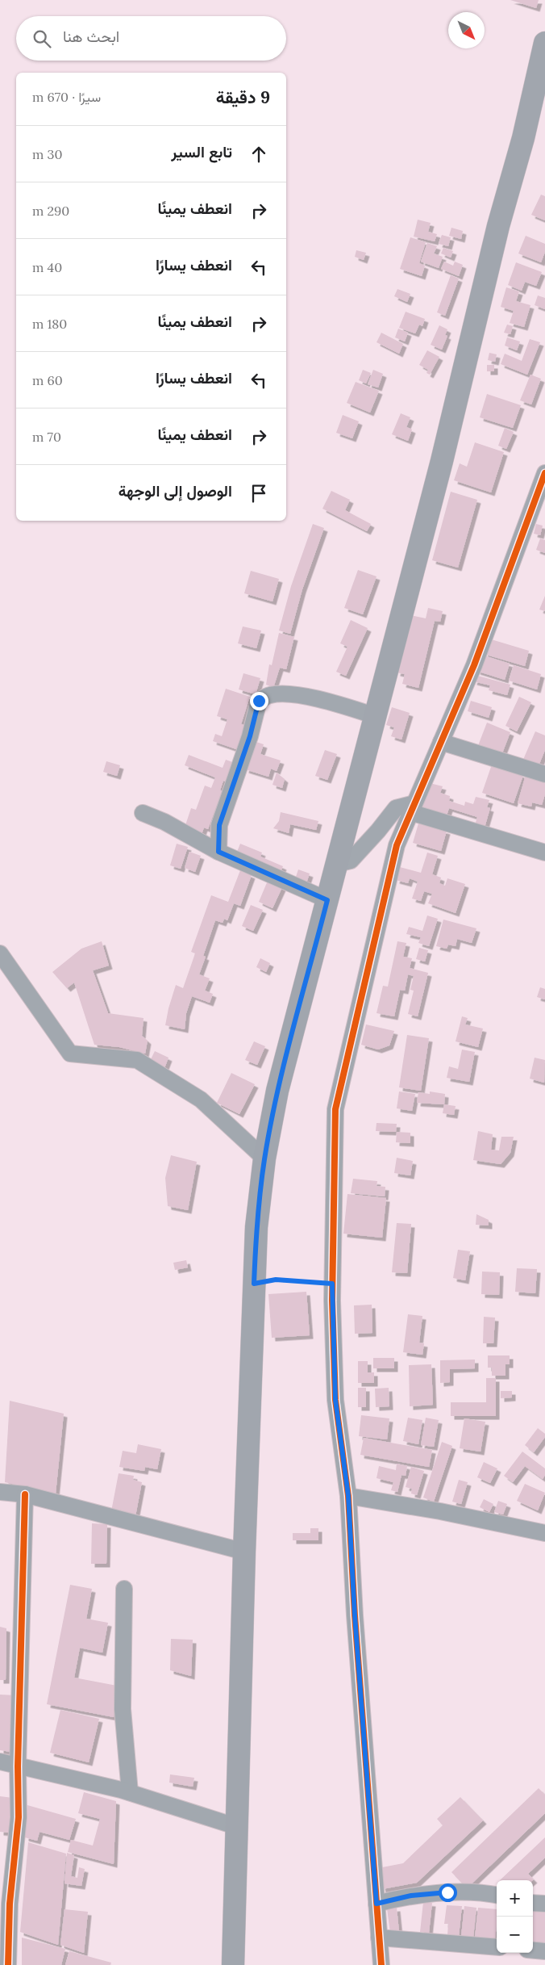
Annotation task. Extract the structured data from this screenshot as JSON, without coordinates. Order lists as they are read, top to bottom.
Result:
{
  "north": "bottom right",
  "page": {
    "search": "ابحث هنا",
    "heading": ["9 دقيقة", "سيرًا · 670 m"],
    "list": [
      ["تابع السير", "30 m"],
      ["انعطف يمينًا", "290 m"],
      ["انعطف يسارًا", "40 m"],
      ["انعطف يمينًا", "180 m"],
      ["انعطف يسارًا", "60 m"],
      ["انعطف يمينًا", "70 m"],
      "الوصول إلى الوجهة"
    ],
    "map_buttons": ["+", "−"]
  }
}
